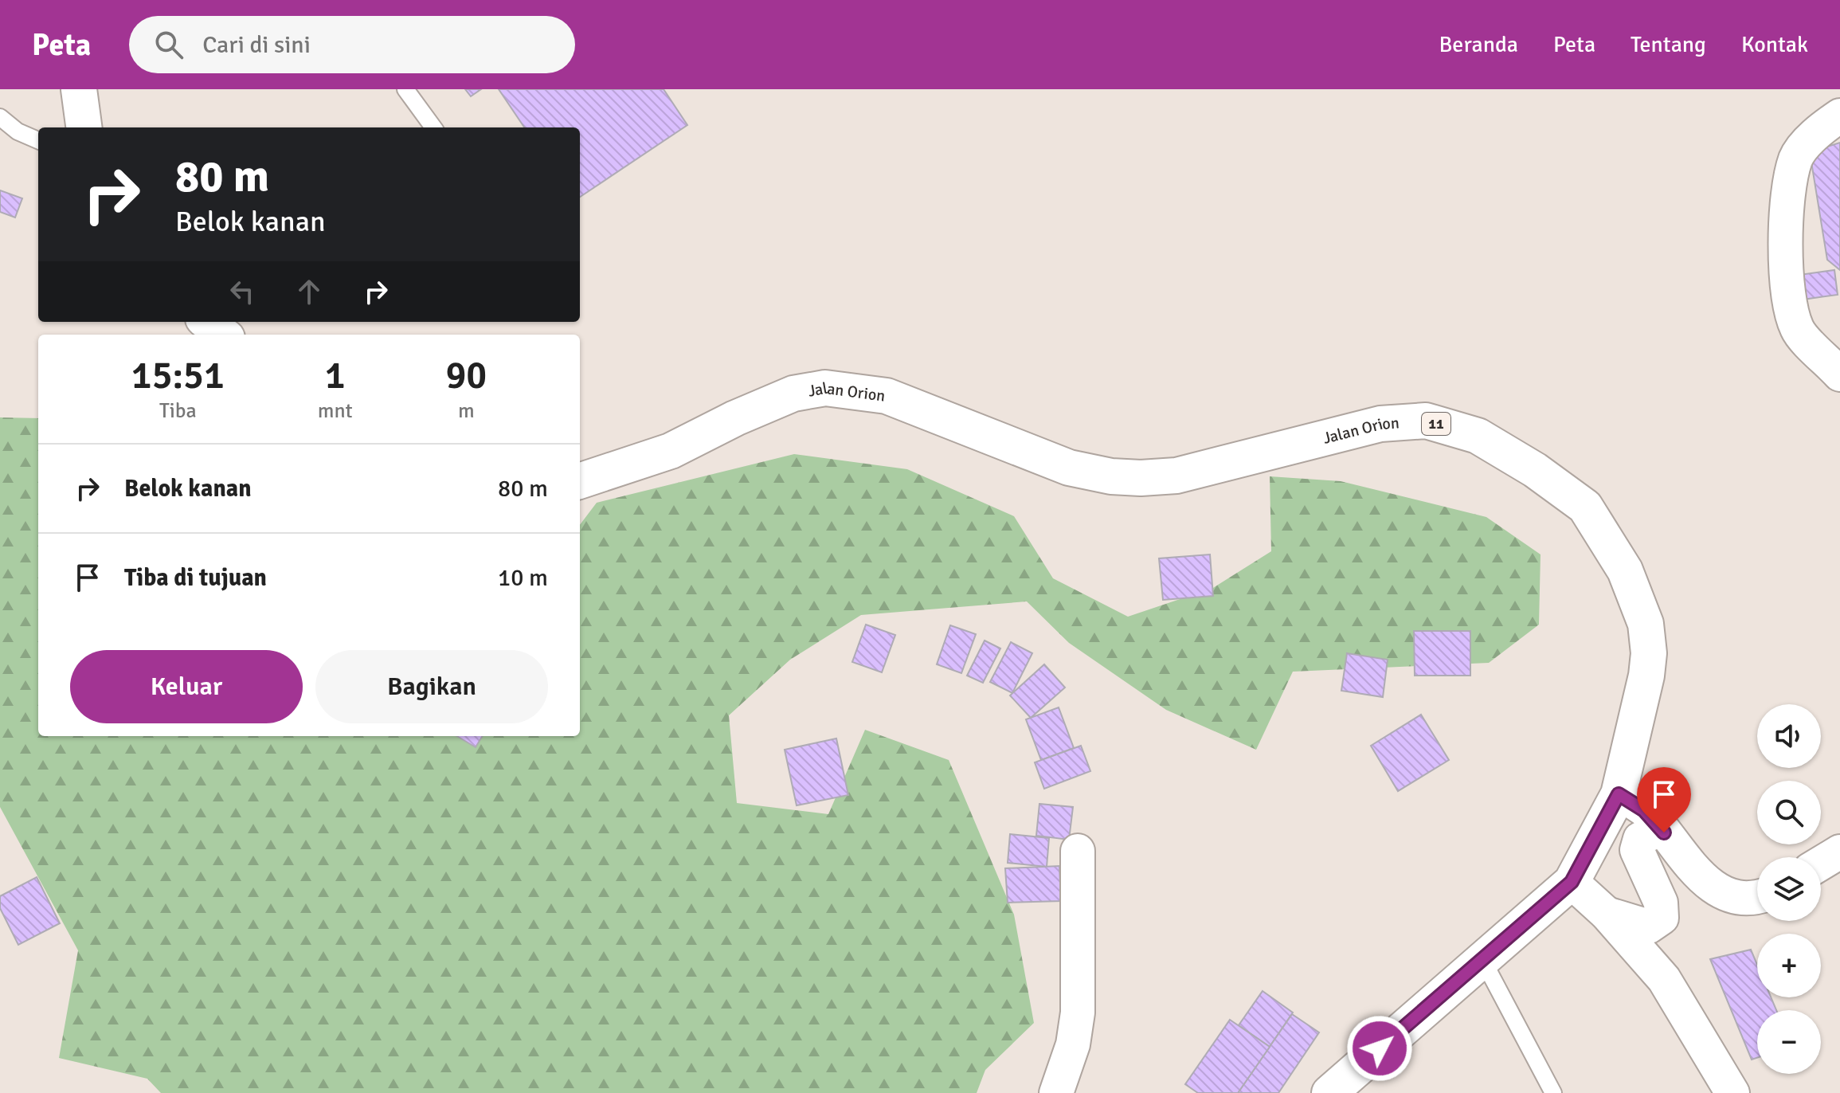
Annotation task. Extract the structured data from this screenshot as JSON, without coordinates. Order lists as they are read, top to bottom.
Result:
{
  "streets": {
    "highway": ["Jalan Orion", "11"]
  },
  "page": {
    "header": "Peta",
    "search": "Cari di sini",
    "nav": [
      "Beranda",
      "Peta",
      "Tentang",
      "Kontak"
    ],
    "turn": ["80 m", "Belok kanan"],
    "eta": [
      "15:51",
      "Tiba",
      "1",
      "mnt",
      "90",
      "m"
    ],
    "list": [
      {
        "name": "Belok kanan",
        "value": "80 m"
      },
      {
        "name": "Tiba di tujuan",
        "value": "10 m"
      }
    ],
    "buttons": ["Keluar", "Bagikan"],
    "map_buttons": ["+", "−"]
  }
}
